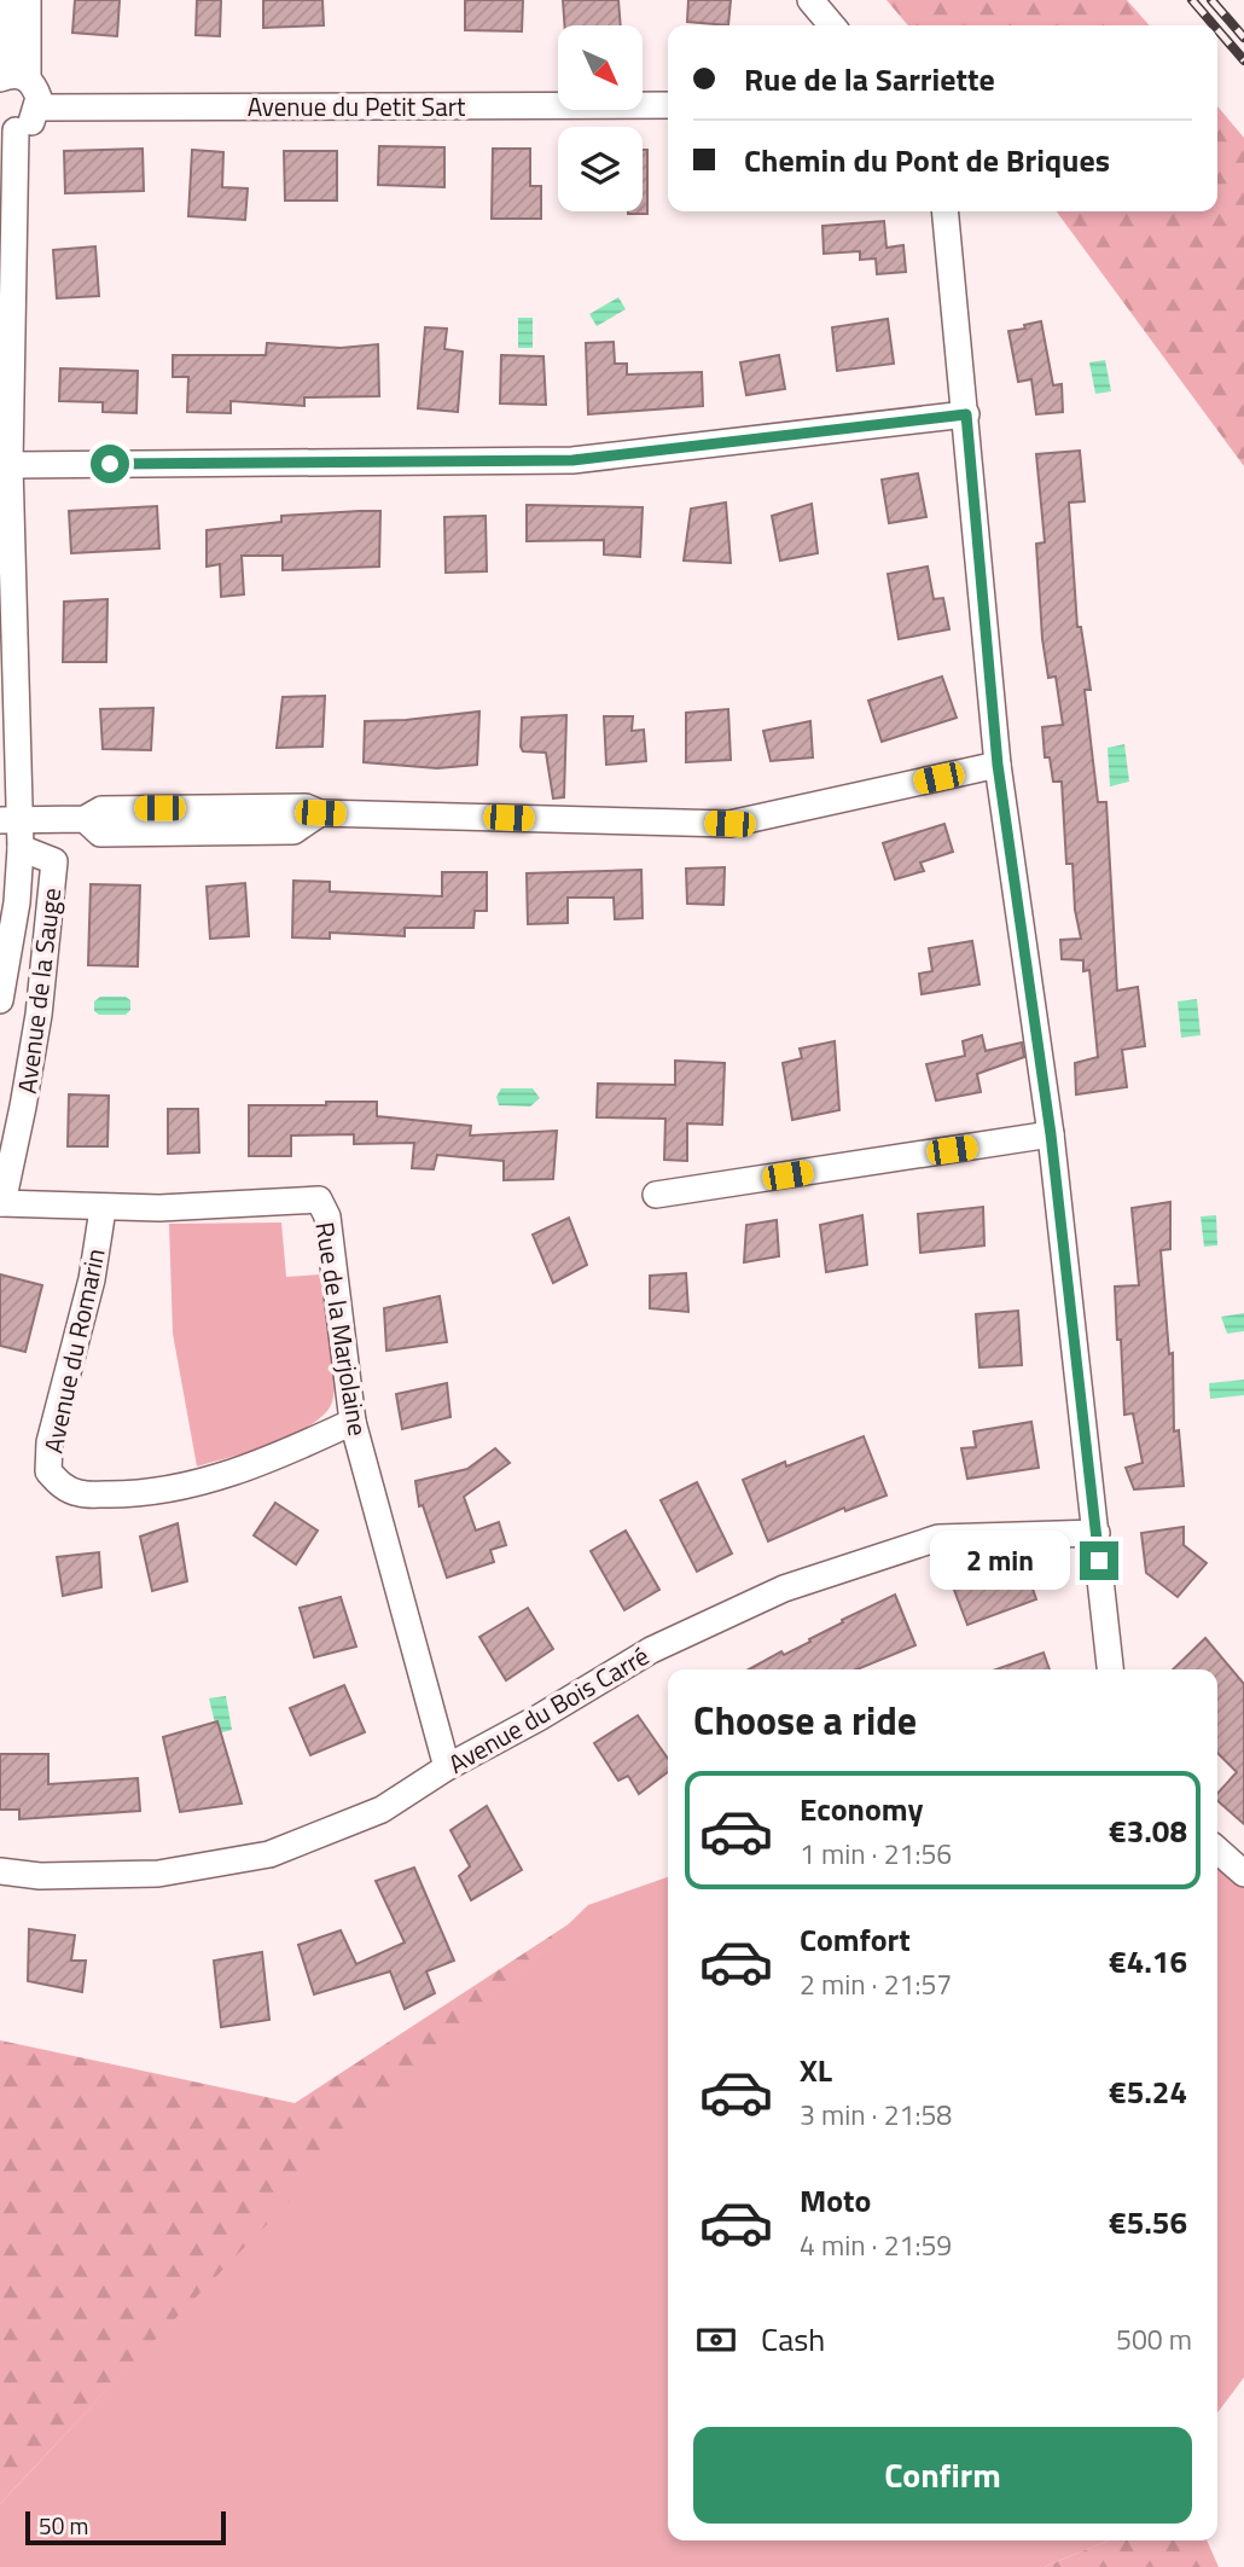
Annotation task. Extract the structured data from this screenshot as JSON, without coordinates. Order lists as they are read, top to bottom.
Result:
{
  "streets": {
    "street": [
      "Avenue du Petit Sart",
      "Avenue de la Sauge",
      "Rue de la Marjolaine",
      "Avenue du Romarin",
      "Avenue du Bois Carré"
    ]
  },
  "crossings": [
    ["Avenue de la Sauge", "Rue de la Marjolaine"],
    ["Rue de la Marjolaine", "Avenue du Romarin"],
    ["Rue de la Marjolaine", "Avenue du Bois Carré"]
  ],
  "scale_bar": "50 m",
  "north": "bottom right",
  "page": {
    "banner": ["Rue de la Sarriette", "Chemin du Pont de Briques"],
    "bubble": "2 min",
    "heading": "Choose a ride",
    "list": [
      {
        "name": "Economy",
        "note": "1 min · 21:56",
        "value": "€3.08"
      },
      {
        "name": "Comfort",
        "note": "2 min · 21:57",
        "value": "€4.16"
      },
      {
        "name": "XL",
        "note": "3 min · 21:58",
        "value": "€5.24"
      },
      {
        "name": "Moto",
        "note": "4 min · 21:59",
        "value": "€5.56"
      }
    ],
    "pay": ["Cash", "500 m"],
    "buttons": "Confirm",
    "scale": "50 m"
  }
}
